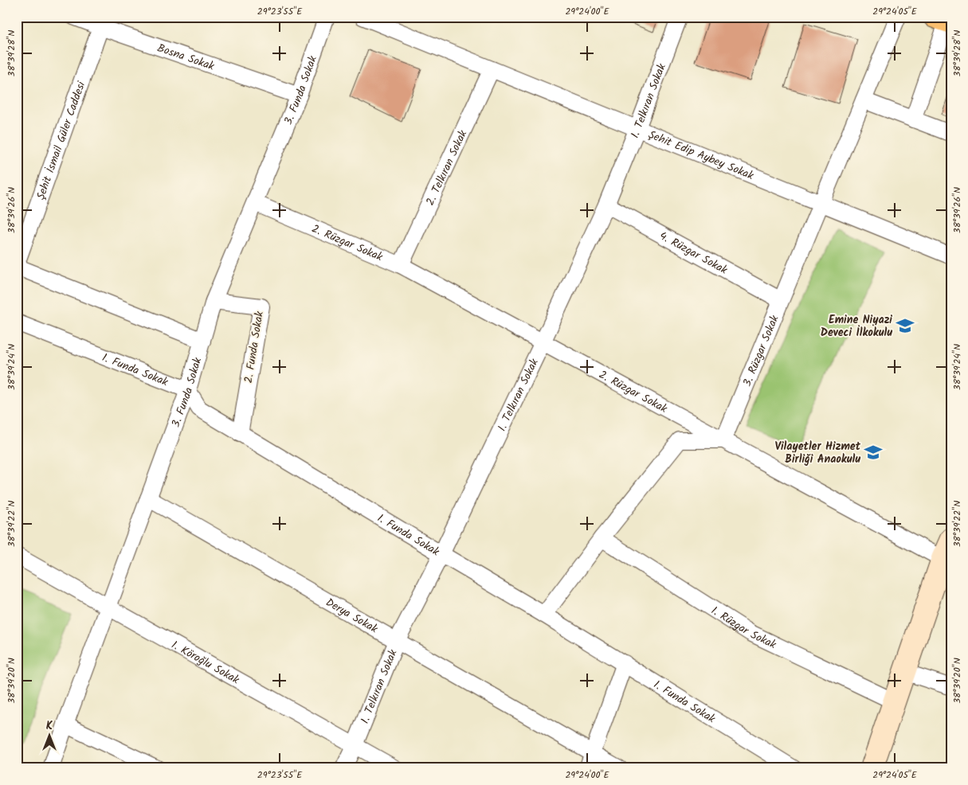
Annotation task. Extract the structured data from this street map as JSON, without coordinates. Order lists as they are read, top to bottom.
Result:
{
  "streets": {
    "street": [
      "Bosna Sokak",
      "3. Funda Sokak",
      "1. Telkıran Sokak",
      "Şehit İsmail Güler Caddesi",
      "Şehit Edip Aybey Sokak",
      "2. Telkıran Sokak",
      "2. Rüzgar Sokak",
      "4. Rüzgar Sokak",
      "2. Funda Sokak",
      "3. Rüzgar Sokak",
      "1. Funda Sokak",
      "Derya Sokak",
      "1. Rüzgar Sokak",
      "1. Köroğlu Sokak"
    ]
  },
  "crossings": [
    ["Bosna Sokak", "3. Funda Sokak"],
    ["Bosna Sokak", "Şehit İsmail Güler Caddesi"],
    ["3. Funda Sokak", "2. Rüzgar Sokak"],
    ["3. Funda Sokak", "2. Funda Sokak"],
    ["3. Funda Sokak", "1. Funda Sokak"],
    ["3. Funda Sokak", "Derya Sokak"],
    ["3. Funda Sokak", "1. Köroğlu Sokak"],
    ["1. Telkıran Sokak", "Şehit Edip Aybey Sokak"],
    ["1. Telkıran Sokak", "2. Rüzgar Sokak"],
    ["1. Telkıran Sokak", "4. Rüzgar Sokak"],
    ["1. Telkıran Sokak", "1. Funda Sokak"],
    ["1. Telkıran Sokak", "Derya Sokak"],
    ["1. Telkıran Sokak", "1. Köroğlu Sokak"],
    ["Şehit Edip Aybey Sokak", "2. Telkıran Sokak"],
    ["Şehit Edip Aybey Sokak", "3. Rüzgar Sokak"],
    ["2. Telkıran Sokak", "2. Rüzgar Sokak"],
    ["2. Rüzgar Sokak", "3. Rüzgar Sokak"],
    ["4. Rüzgar Sokak", "3. Rüzgar Sokak"],
    ["2. Funda Sokak", "1. Funda Sokak"]
  ],
  "places": {
    "school or university": ["Emine Niyazi Deveci İlkokulu", "Vilayetler Hizmet Birliği Anaokulu"]
  },
  "north": "top",
  "coordinates": [
    "29°23'55\"E",
    "29°24'00\"E",
    "29°24'05\"E",
    "38°39'28\"N",
    "38°39'26\"N",
    "38°39'24\"N",
    "38°39'22\"N",
    "38°39'20\"N"
  ]
}
